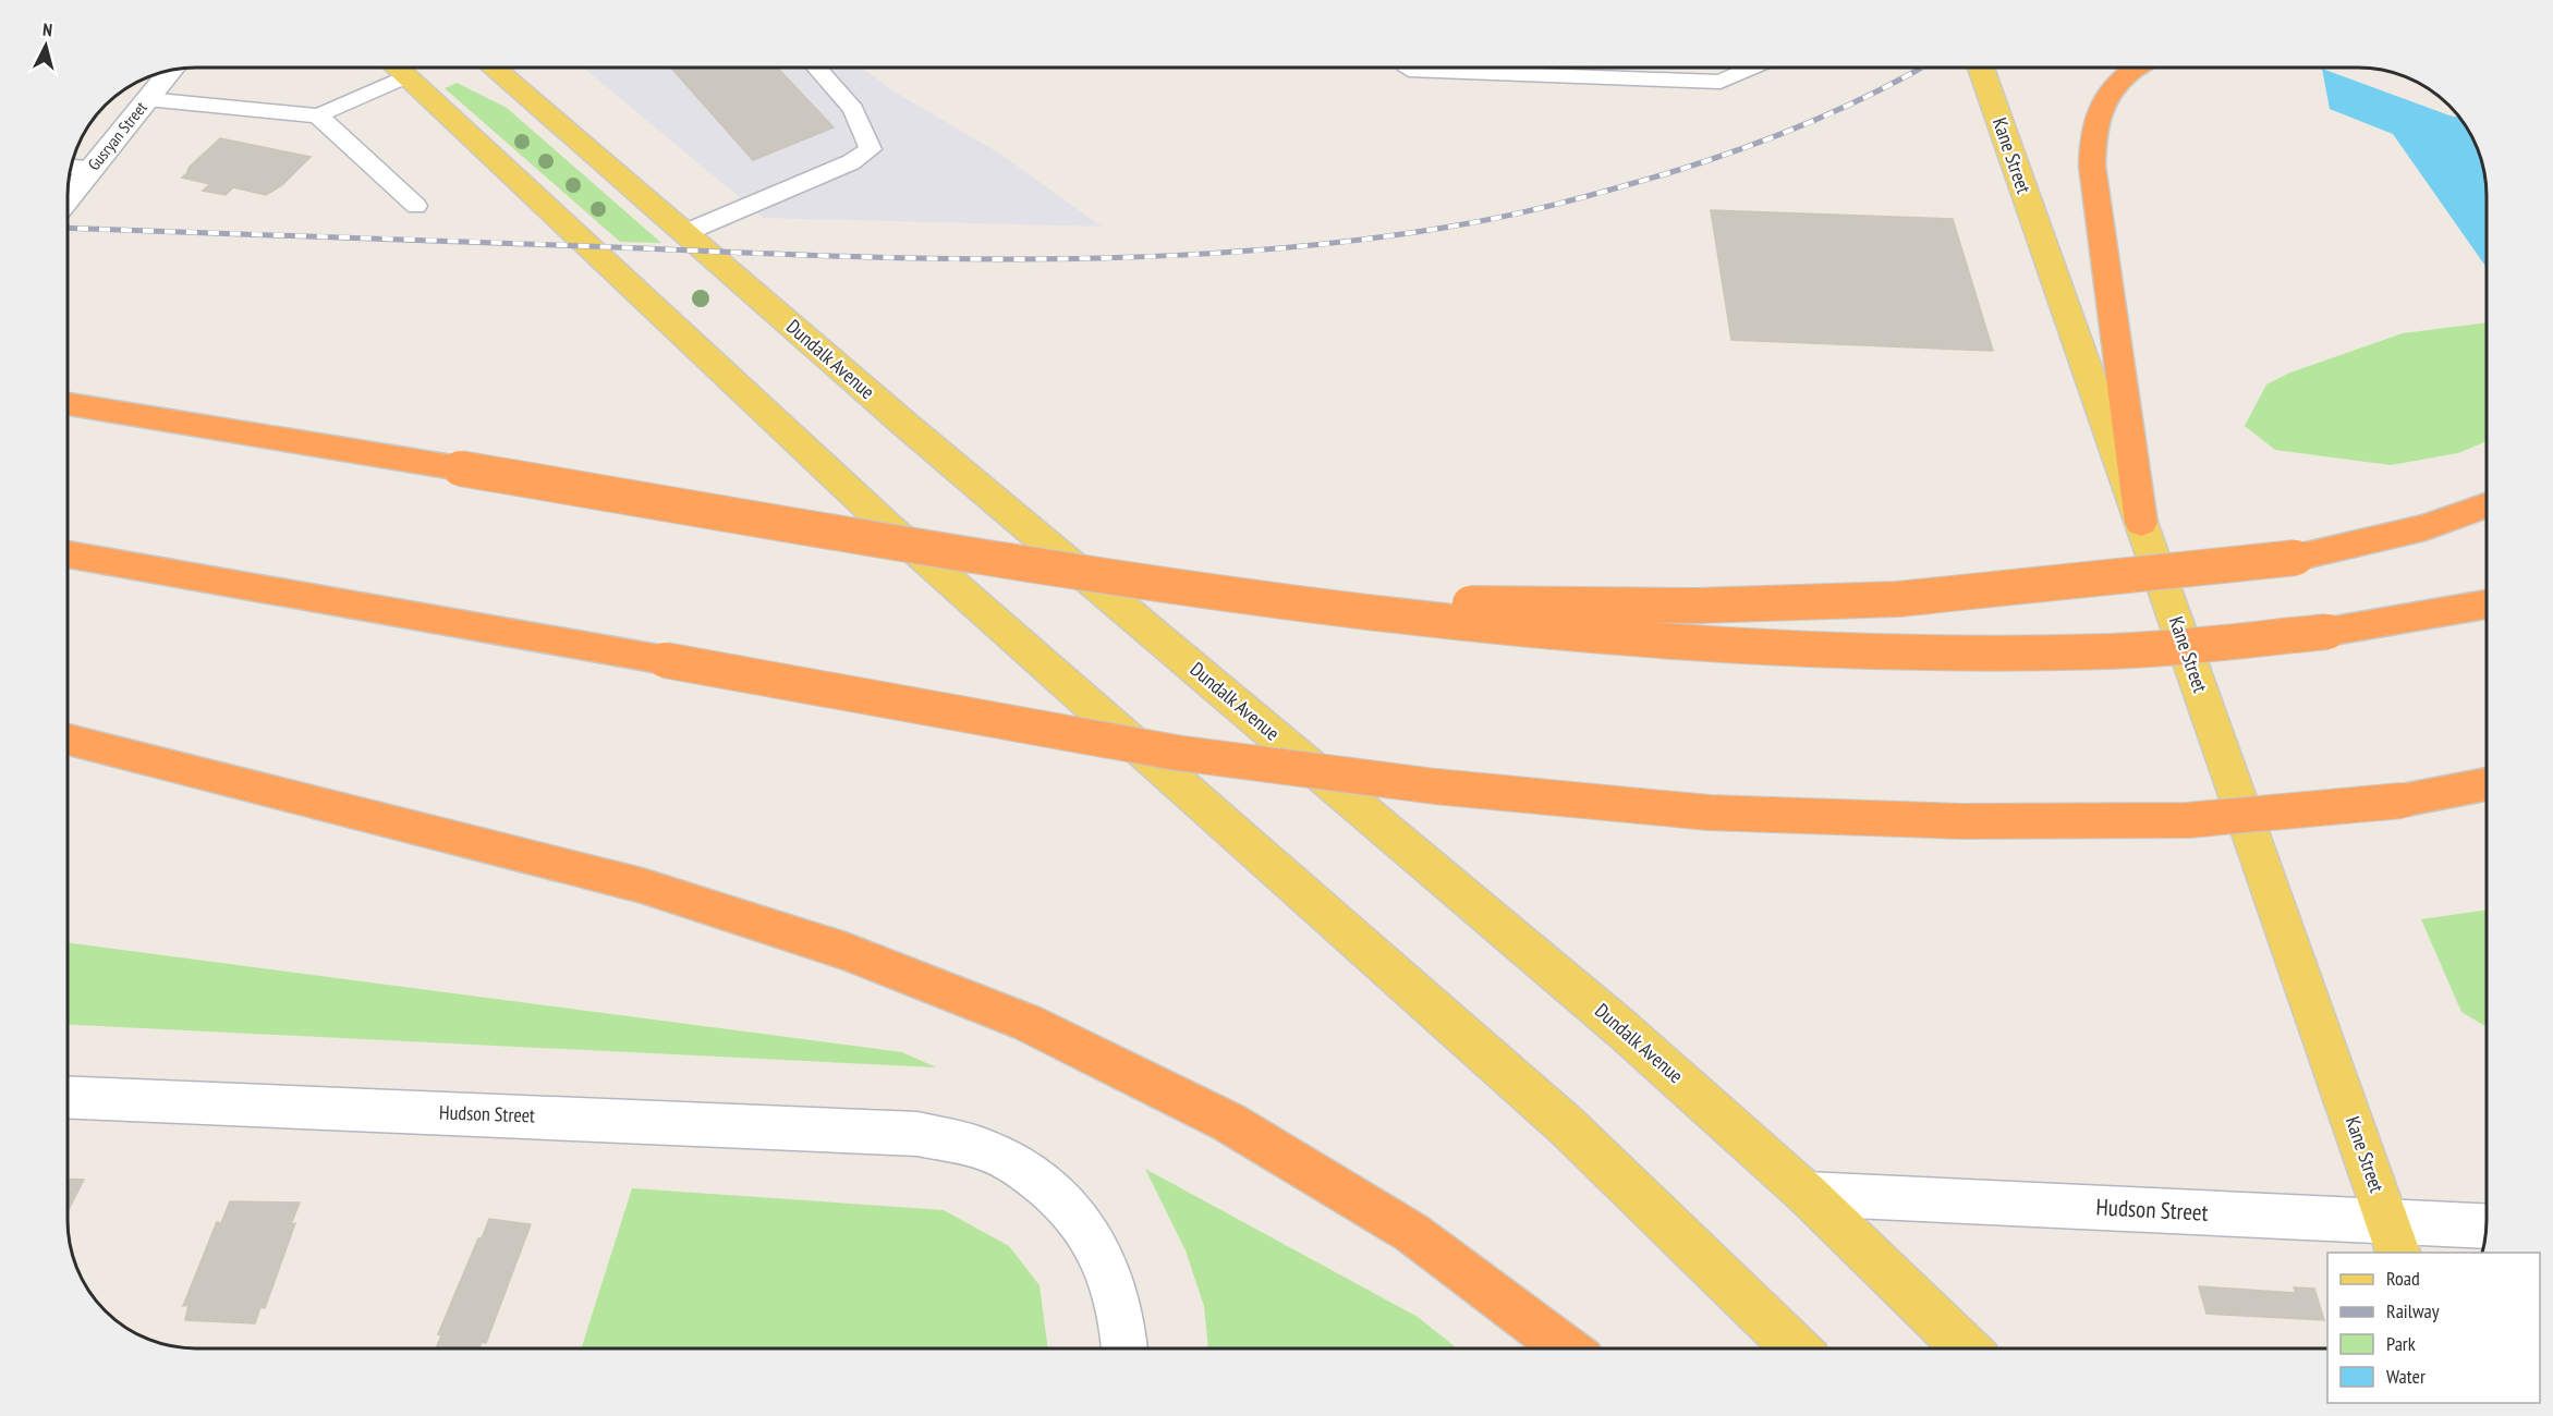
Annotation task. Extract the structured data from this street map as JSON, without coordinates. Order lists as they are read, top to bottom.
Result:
{
  "streets": {
    "main road": ["Kane Street", "Dundalk Avenue"],
    "street": ["Gusryan Street", "Hudson Street"]
  },
  "crossings": [
    ["Kane Street", "Hudson Street"],
    ["Dundalk Avenue", "Hudson Street"]
  ],
  "legend": [
    "Road",
    "Railway",
    "Park",
    "Water"
  ],
  "north": "top"
}
